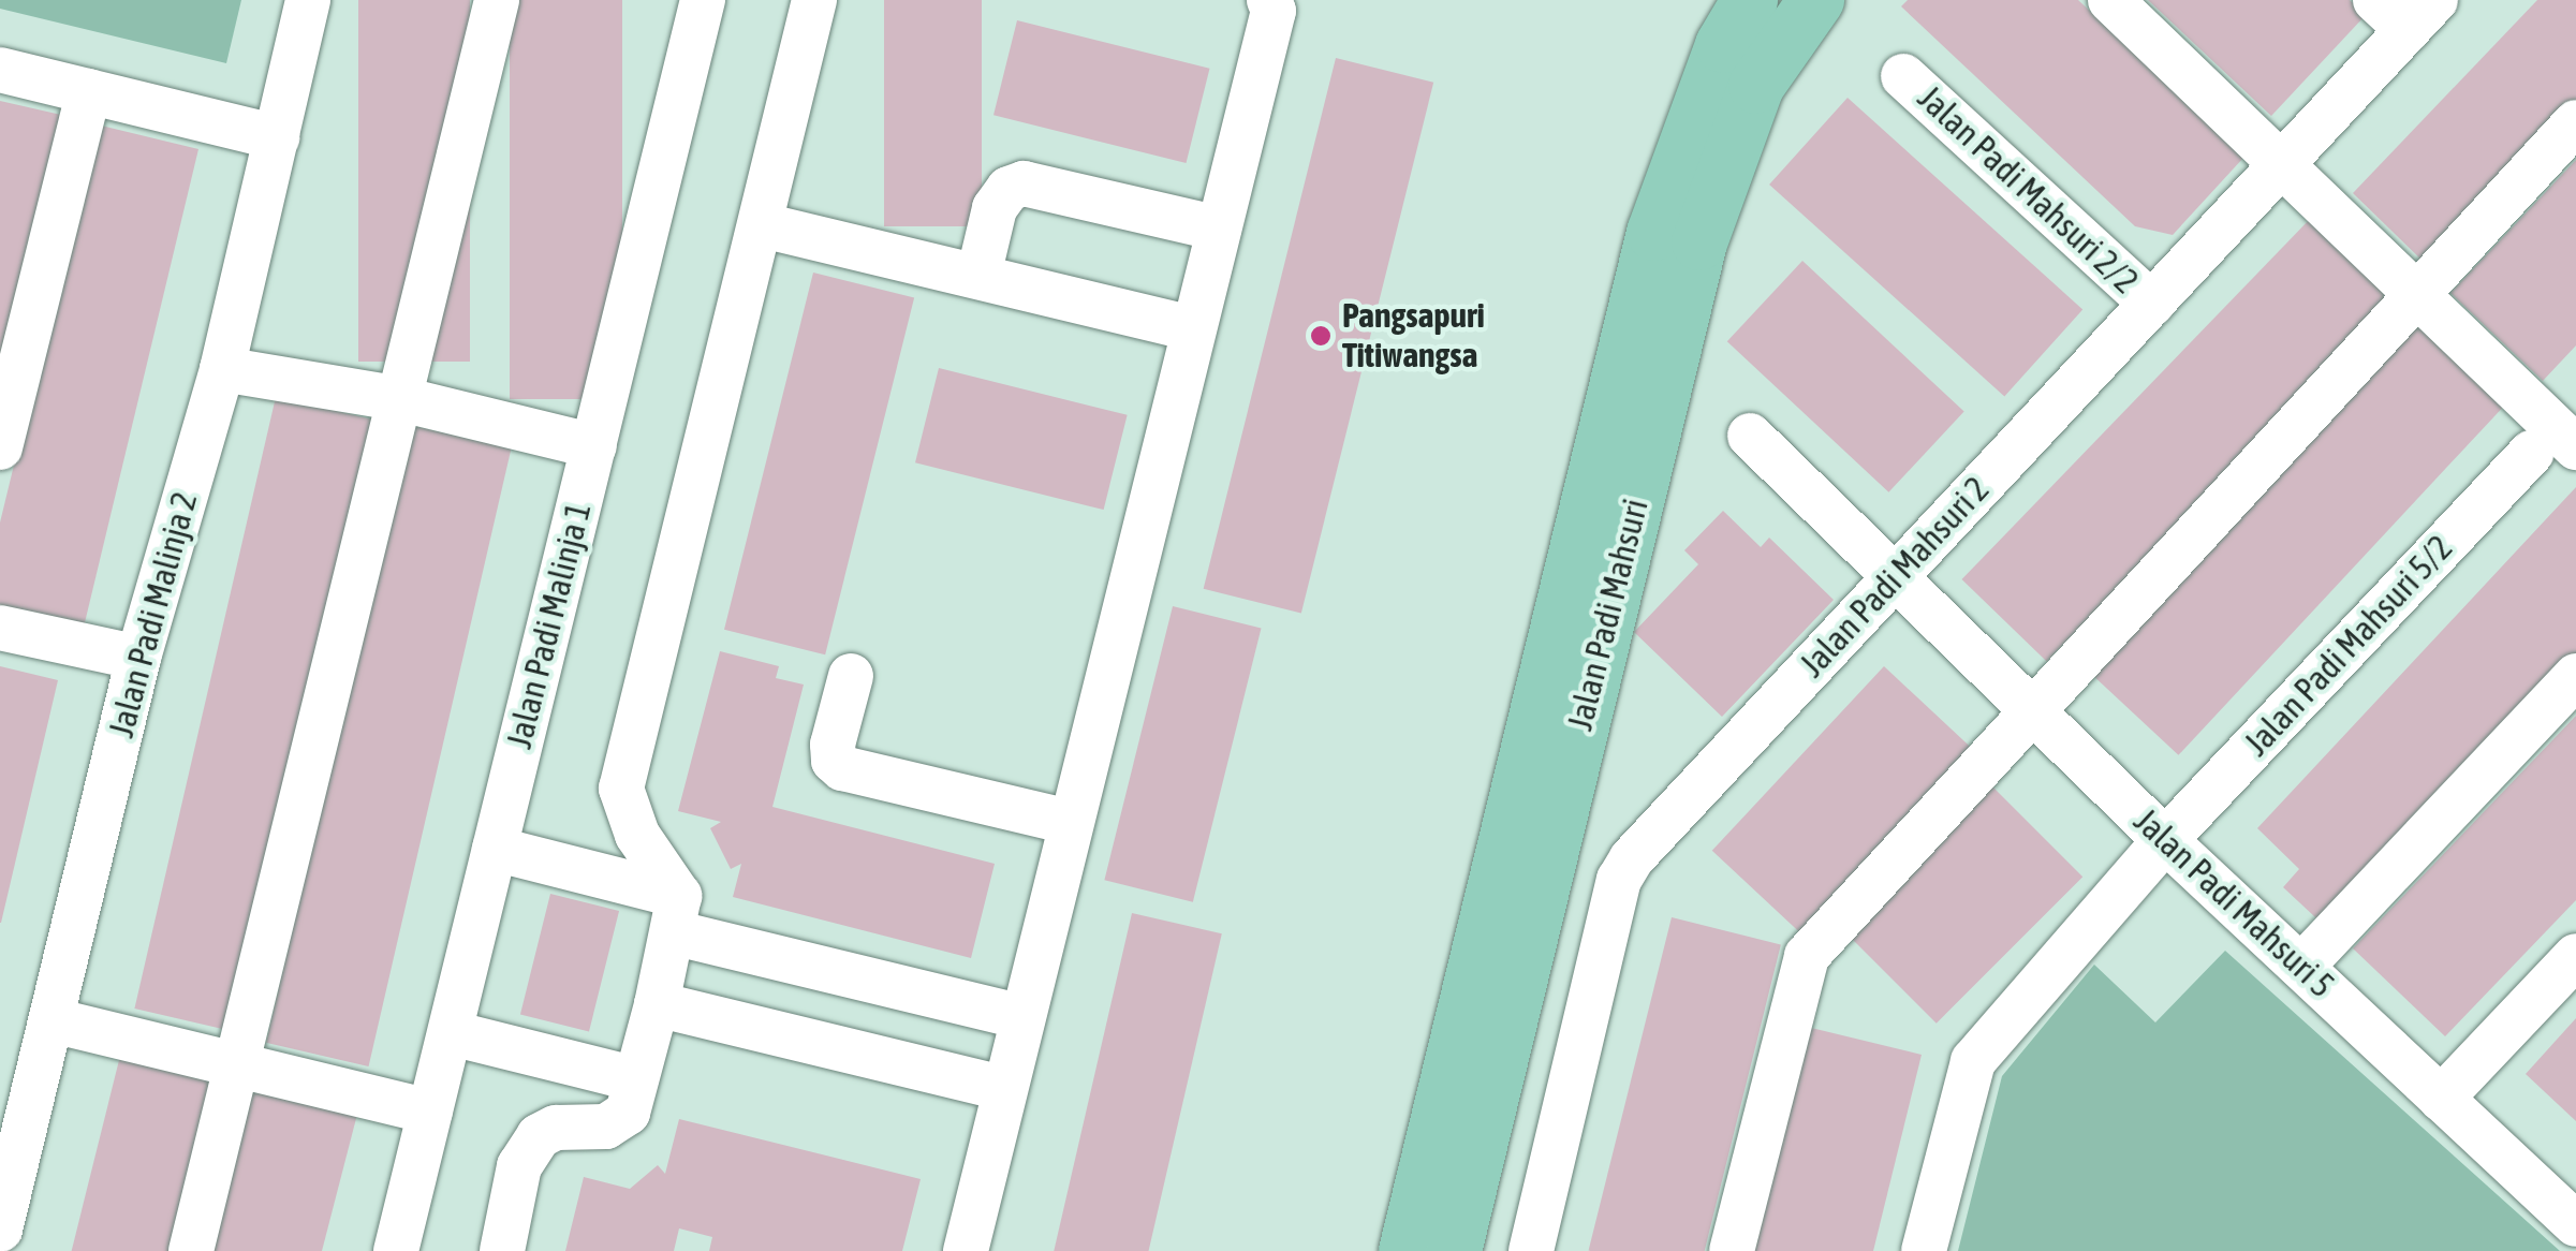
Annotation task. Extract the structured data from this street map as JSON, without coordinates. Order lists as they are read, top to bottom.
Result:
{
  "streets": {
    "main road": ["Jalan Padi Mahsuri"],
    "street": [
      "Jalan Padi Mahsuri 2/2",
      "Jalan Padi Mahsuri 2",
      "Jalan Padi Malinja 2",
      "Jalan Padi Malinja 1",
      "Jalan Padi Mahsuri 5/2",
      "Jalan Padi Mahsuri 5"
    ]
  },
  "crossings": [
    ["Jalan Padi Mahsuri 2/2", "Jalan Padi Mahsuri 2"],
    ["Jalan Padi Mahsuri 2", "Jalan Padi Mahsuri 5"],
    ["Jalan Padi Mahsuri 5/2", "Jalan Padi Mahsuri 5"]
  ],
  "places": ["Pangsapuri Titiwangsa"]
}
